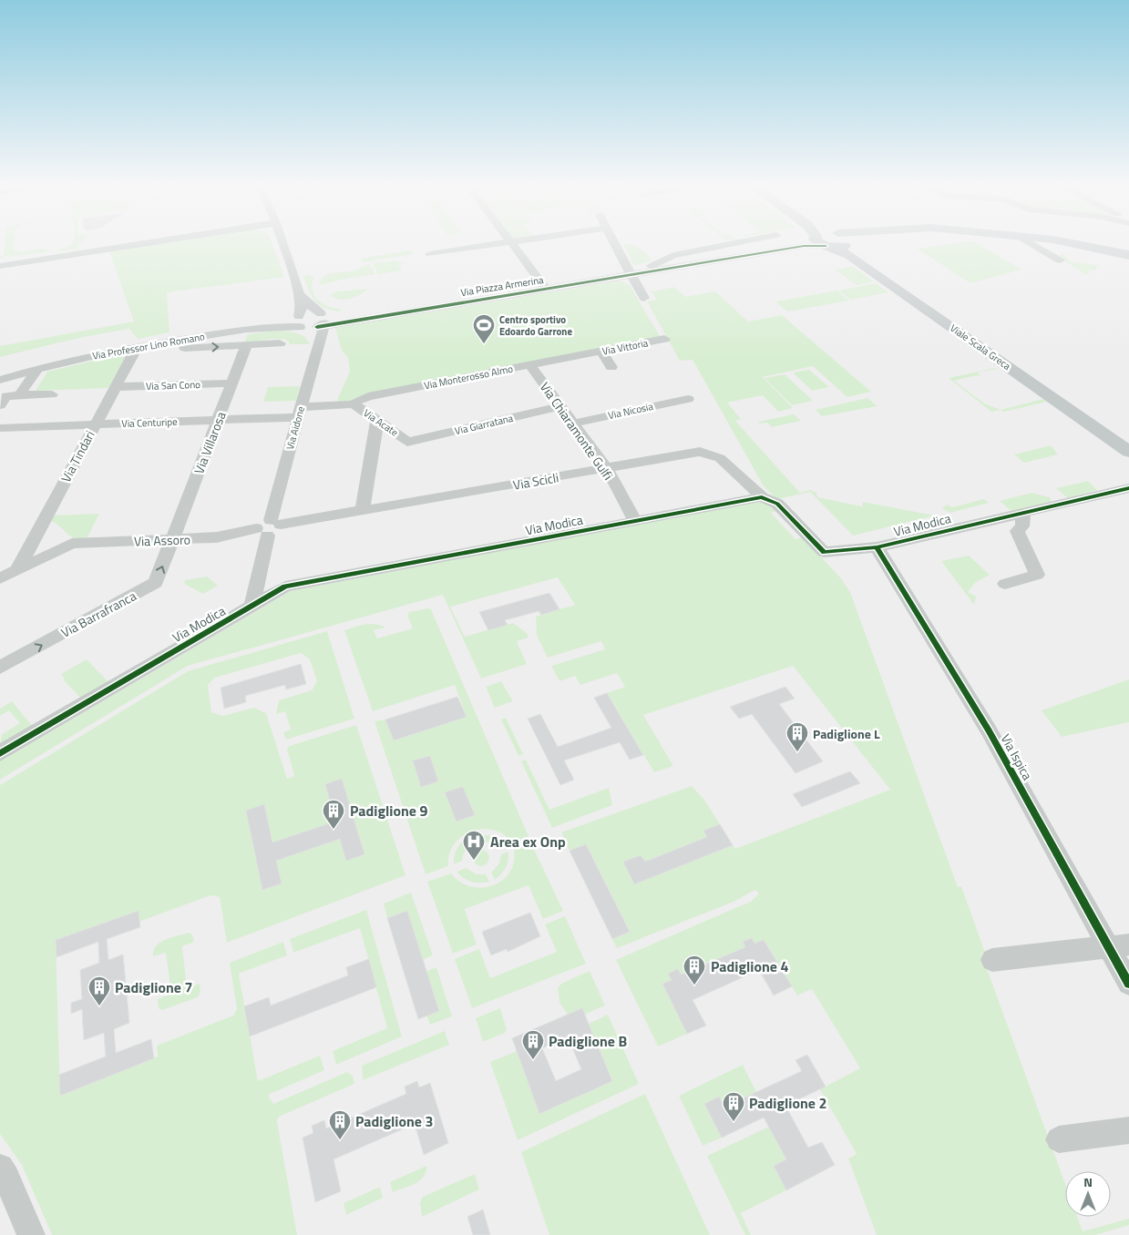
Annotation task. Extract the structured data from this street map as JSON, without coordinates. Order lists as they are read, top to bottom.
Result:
{
  "streets": {
    "main road": ["Viale Scala Greca"],
    "street": [
      "Via Piazza Armerina",
      "Via Professor Lino Romano",
      "Via Vittoria",
      "Via Monterosso Almo",
      "Via San Cono",
      "Via Nicosia",
      "Via Centuripe",
      "Via Acate",
      "Via Giarratana",
      "Via Aidone",
      "Via Chiaramonte Gulfi",
      "Via Villarosa",
      "Via Tindari",
      "Via Scicli",
      "Via Modica",
      "Via Assoro",
      "Via Barrafranca",
      "Via Ispica"
    ]
  },
  "crossings": [
    ["Via Professor Lino Romano", "Via Tindari"],
    ["Via Vittoria", "Via Monterosso Almo"],
    ["Via Monterosso Almo", "Via Centuripe"],
    ["Via Monterosso Almo", "Via Acate"],
    ["Via Monterosso Almo", "Via Chiaramonte Gulfi"],
    ["Via San Cono", "Via Villarosa"],
    ["Via San Cono", "Via Tindari"],
    ["Via Nicosia", "Via Chiaramonte Gulfi"],
    ["Via Centuripe", "Via Acate"],
    ["Via Centuripe", "Via Aidone"],
    ["Via Centuripe", "Via Villarosa"],
    ["Via Centuripe", "Via Tindari"],
    ["Via Acate", "Via Giarratana"],
    ["Via Giarratana", "Via Chiaramonte Gulfi"],
    ["Via Aidone", "Via Scicli"],
    ["Via Chiaramonte Gulfi", "Via Scicli"],
    ["Via Chiaramonte Gulfi", "Via Modica"],
    ["Via Villarosa", "Via Assoro"],
    ["Via Villarosa", "Via Barrafranca"],
    ["Via Tindari", "Via Assoro"],
    ["Via Scicli", "Via Modica"],
    ["Via Modica", "Via Ispica"],
    ["Via Assoro", "Via Barrafranca"]
  ],
  "one_way": ["Via Barrafranca"],
  "places": {
    "sports": ["Centro sportivo Edoardo Garrone"],
    "building": [
      "Padiglione L",
      "Padiglione 9",
      "Padiglione 4",
      "Padiglione 7",
      "Padiglione B",
      "Padiglione 2",
      "Padiglione 3"
    ],
    "hospital": ["Area ex Onp"]
  },
  "north": "top"
}
